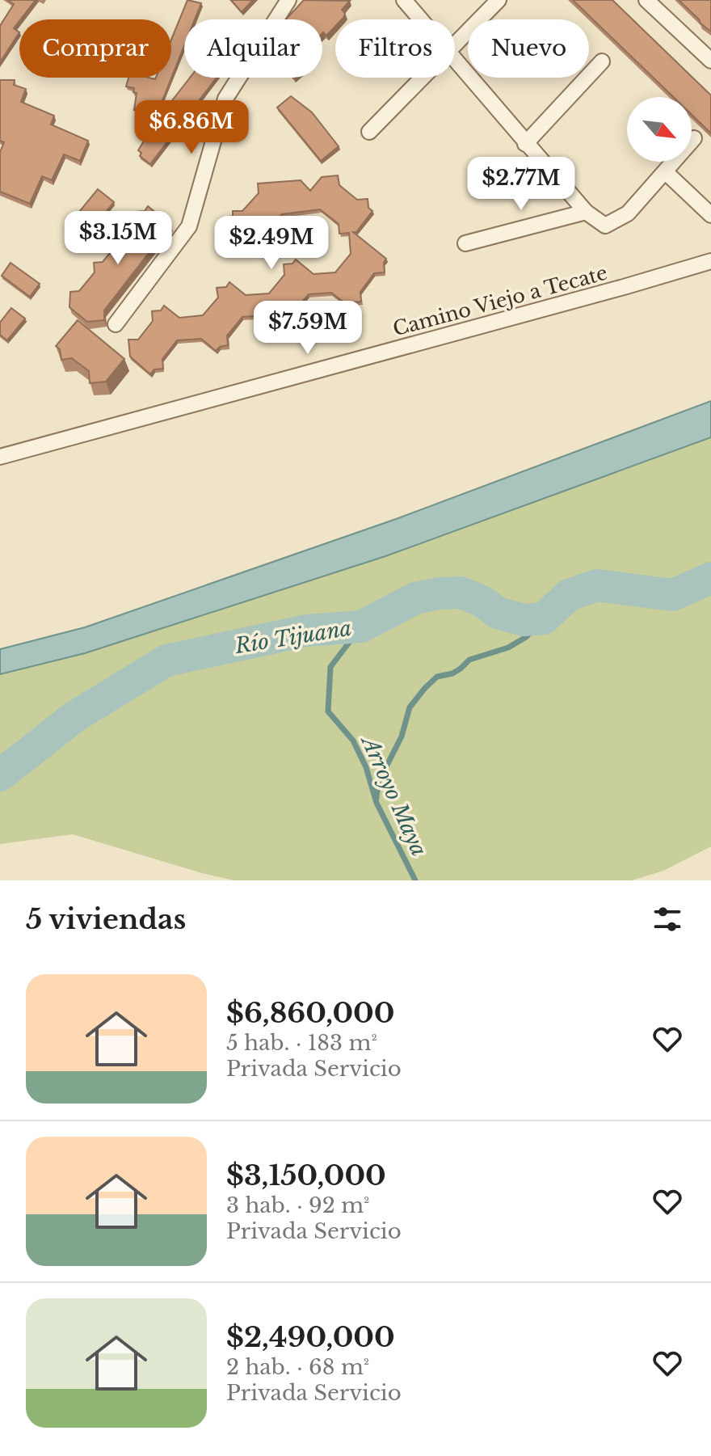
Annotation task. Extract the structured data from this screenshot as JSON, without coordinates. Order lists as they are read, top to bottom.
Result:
{
  "streets": {
    "street": ["Camino Viejo a Tecate"]
  },
  "water": ["Río Tijuana", "Arroyo Maya"],
  "north": "bottom right",
  "page": {
    "chip": [
      "Comprar",
      "Alquilar",
      "Filtros",
      "Nuevo"
    ],
    "price": [
      "$6.86M",
      "$2.77M",
      "$3.15M",
      "$2.49M",
      "$7.59M"
    ],
    "heading": "5 viviendas",
    "list": [
      {
        "name": "$6,860,000",
        "note": "5 hab. · 183 m² · Privada Servicio"
      },
      {
        "name": "$3,150,000",
        "note": "3 hab. · 92 m² · Privada Servicio"
      },
      {
        "name": "$2,490,000",
        "note": "2 hab. · 68 m² · Privada Servicio"
      }
    ]
  }
}
